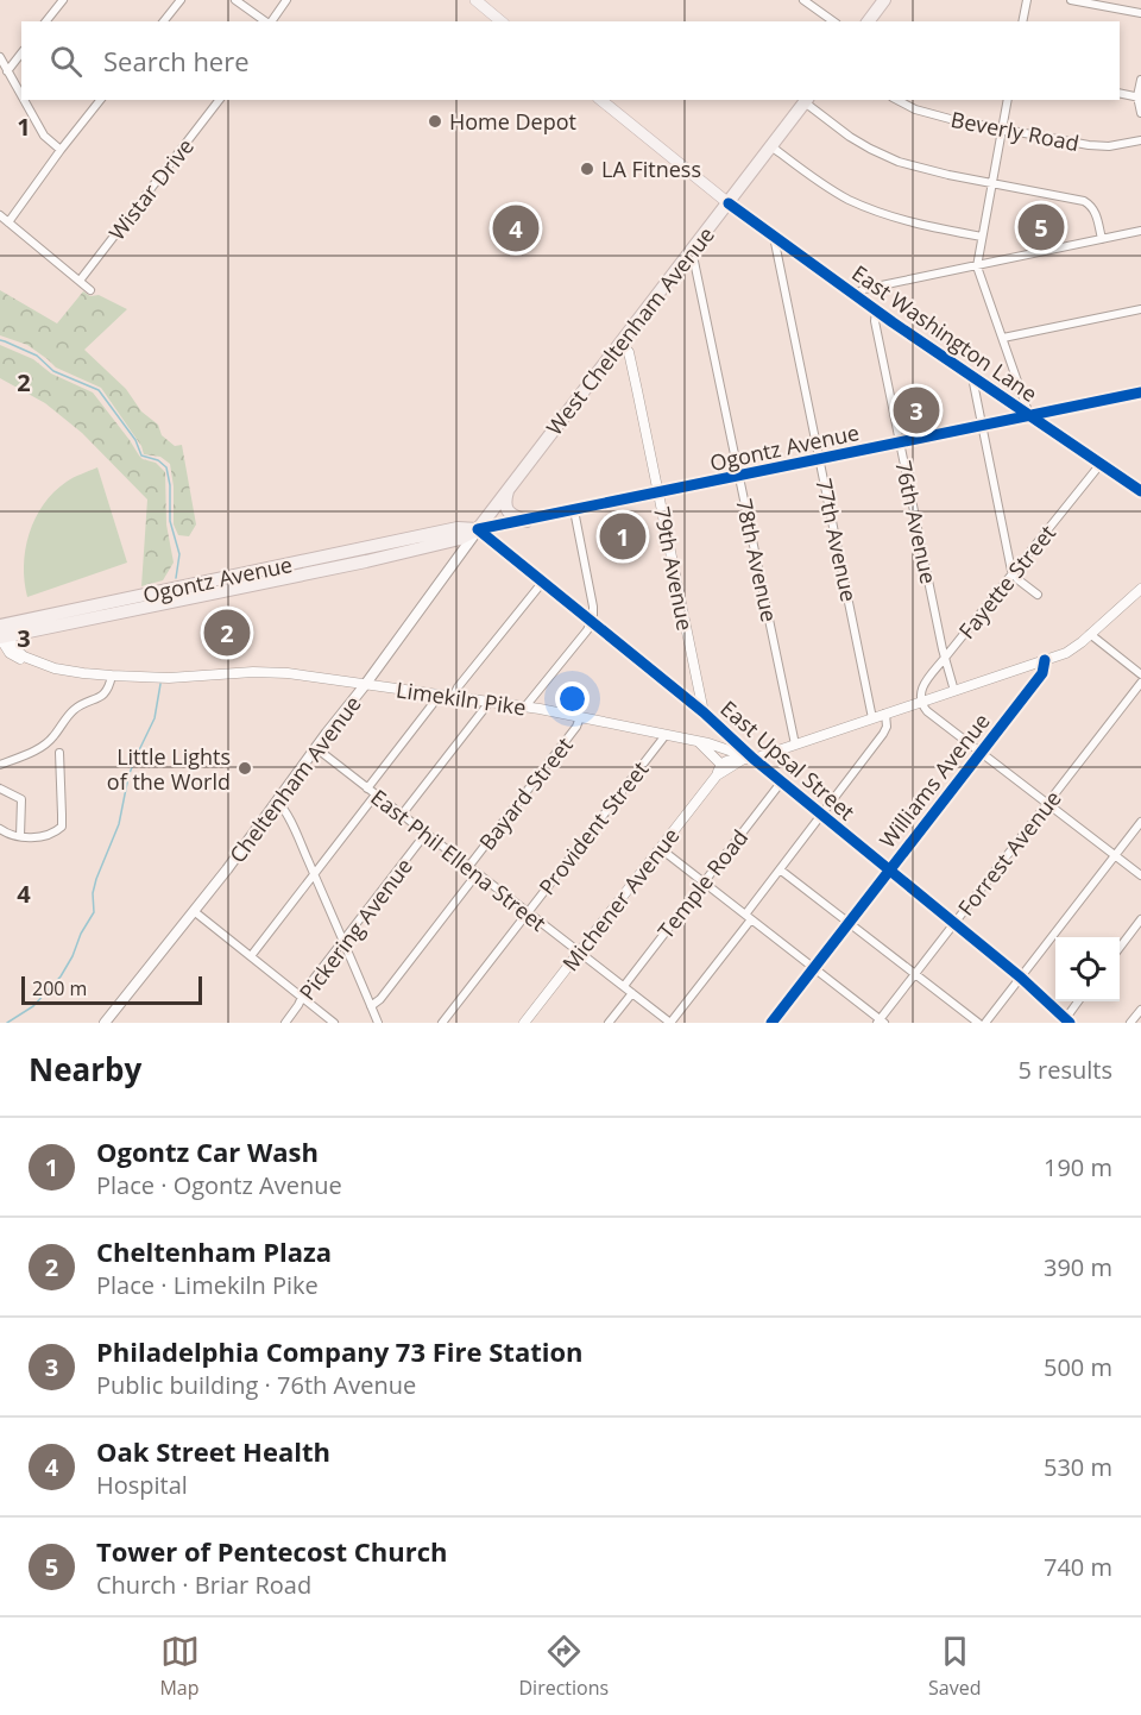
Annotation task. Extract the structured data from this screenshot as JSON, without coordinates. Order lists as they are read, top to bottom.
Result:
{
  "streets": {
    "highway": ["West Cheltenham Avenue", "Ogontz Avenue"],
    "main road": ["East Washington Lane", "Cheltenham Avenue"],
    "street": [
      "Beverly Road",
      "Wistar Drive",
      "76th Avenue",
      "77th Avenue",
      "78th Avenue",
      "79th Avenue",
      "Fayette Street",
      "Limekiln Pike",
      "East Upsal Street",
      "Williams Avenue",
      "Bayard Street",
      "Provident Street",
      "Forrest Avenue",
      "East Phil Ellena Street",
      "Temple Road",
      "Michener Avenue",
      "Pickering Avenue"
    ]
  },
  "crossings": [
    ["West Cheltenham Avenue", "East Washington Lane"],
    ["West Cheltenham Avenue", "Ogontz Avenue"],
    ["West Cheltenham Avenue", "78th Avenue"],
    ["West Cheltenham Avenue", "79th Avenue"],
    ["West Cheltenham Avenue", "East Upsal Street"],
    ["West Cheltenham Avenue", "Cheltenham Avenue"],
    ["East Washington Lane", "Ogontz Avenue"],
    ["East Washington Lane", "76th Avenue"],
    ["East Washington Lane", "77th Avenue"],
    ["East Washington Lane", "Fayette Street"],
    ["Ogontz Avenue", "76th Avenue"],
    ["Ogontz Avenue", "77th Avenue"],
    ["Ogontz Avenue", "78th Avenue"],
    ["Ogontz Avenue", "79th Avenue"],
    ["Ogontz Avenue", "Limekiln Pike"],
    ["Ogontz Avenue", "East Upsal Street"],
    ["Ogontz Avenue", "Cheltenham Avenue"],
    ["76th Avenue", "Fayette Street"],
    ["79th Avenue", "East Upsal Street"],
    ["Limekiln Pike", "East Upsal Street"],
    ["Limekiln Pike", "Cheltenham Avenue"],
    ["Limekiln Pike", "Bayard Street"],
    ["Limekiln Pike", "Provident Street"],
    ["Limekiln Pike", "Michener Avenue"],
    ["East Upsal Street", "Cheltenham Avenue"],
    ["East Upsal Street", "Williams Avenue"],
    ["East Upsal Street", "Forrest Avenue"],
    ["East Upsal Street", "Temple Road"],
    ["East Upsal Street", "Michener Avenue"],
    ["Cheltenham Avenue", "East Phil Ellena Street"],
    ["Bayard Street", "East Phil Ellena Street"],
    ["Provident Street", "East Phil Ellena Street"],
    ["East Phil Ellena Street", "Temple Road"],
    ["East Phil Ellena Street", "Michener Avenue"],
    ["East Phil Ellena Street", "Pickering Avenue"]
  ],
  "places": ["Home Depot", "LA Fitness", "Little Lights of the World"],
  "scale_bar": "200 m",
  "page": {
    "search": "Search here",
    "pins": [
      "5",
      "4",
      "3",
      "1",
      "2"
    ],
    "scale": "200 m",
    "heading": ["Nearby", "5 results"],
    "list": [
      {
        "mark": "1",
        "name": "Ogontz Car Wash",
        "note": "Place · Ogontz Avenue",
        "value": "190 m"
      },
      {
        "mark": "2",
        "name": "Cheltenham Plaza",
        "note": "Place · Limekiln Pike",
        "value": "390 m"
      },
      {
        "mark": "3",
        "name": "Philadelphia Company 73 Fire Station",
        "note": "Public building · 76th Avenue",
        "value": "500 m"
      },
      {
        "mark": "4",
        "name": "Oak Street Health",
        "note": "Hospital",
        "value": "530 m"
      },
      {
        "mark": "5",
        "name": "Tower of Pentecost Church",
        "note": "Church · Briar Road",
        "value": "740 m"
      }
    ],
    "nav": ["Map", "Directions", "Saved"]
  },
  "grid": {
    "rows": [
      "1",
      "2",
      "3",
      "4"
    ]
  }
}
